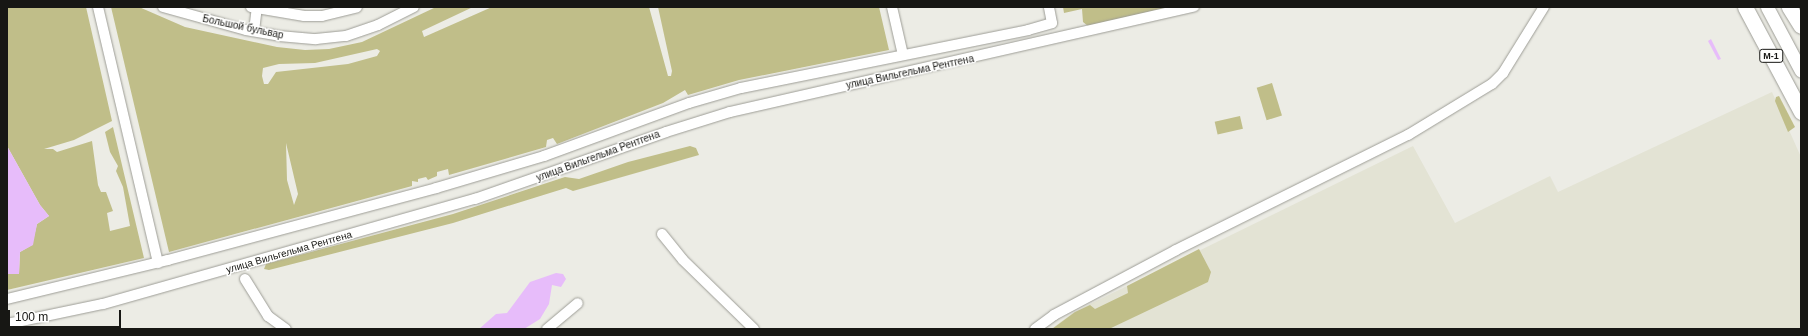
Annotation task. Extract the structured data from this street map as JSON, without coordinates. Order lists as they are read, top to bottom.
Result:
{
  "streets": {
    "highway": ["М-1"],
    "street": ["Большой бульвар", "улица Вильгельма Рентгена"]
  },
  "scale_bar": "100 m"
}
